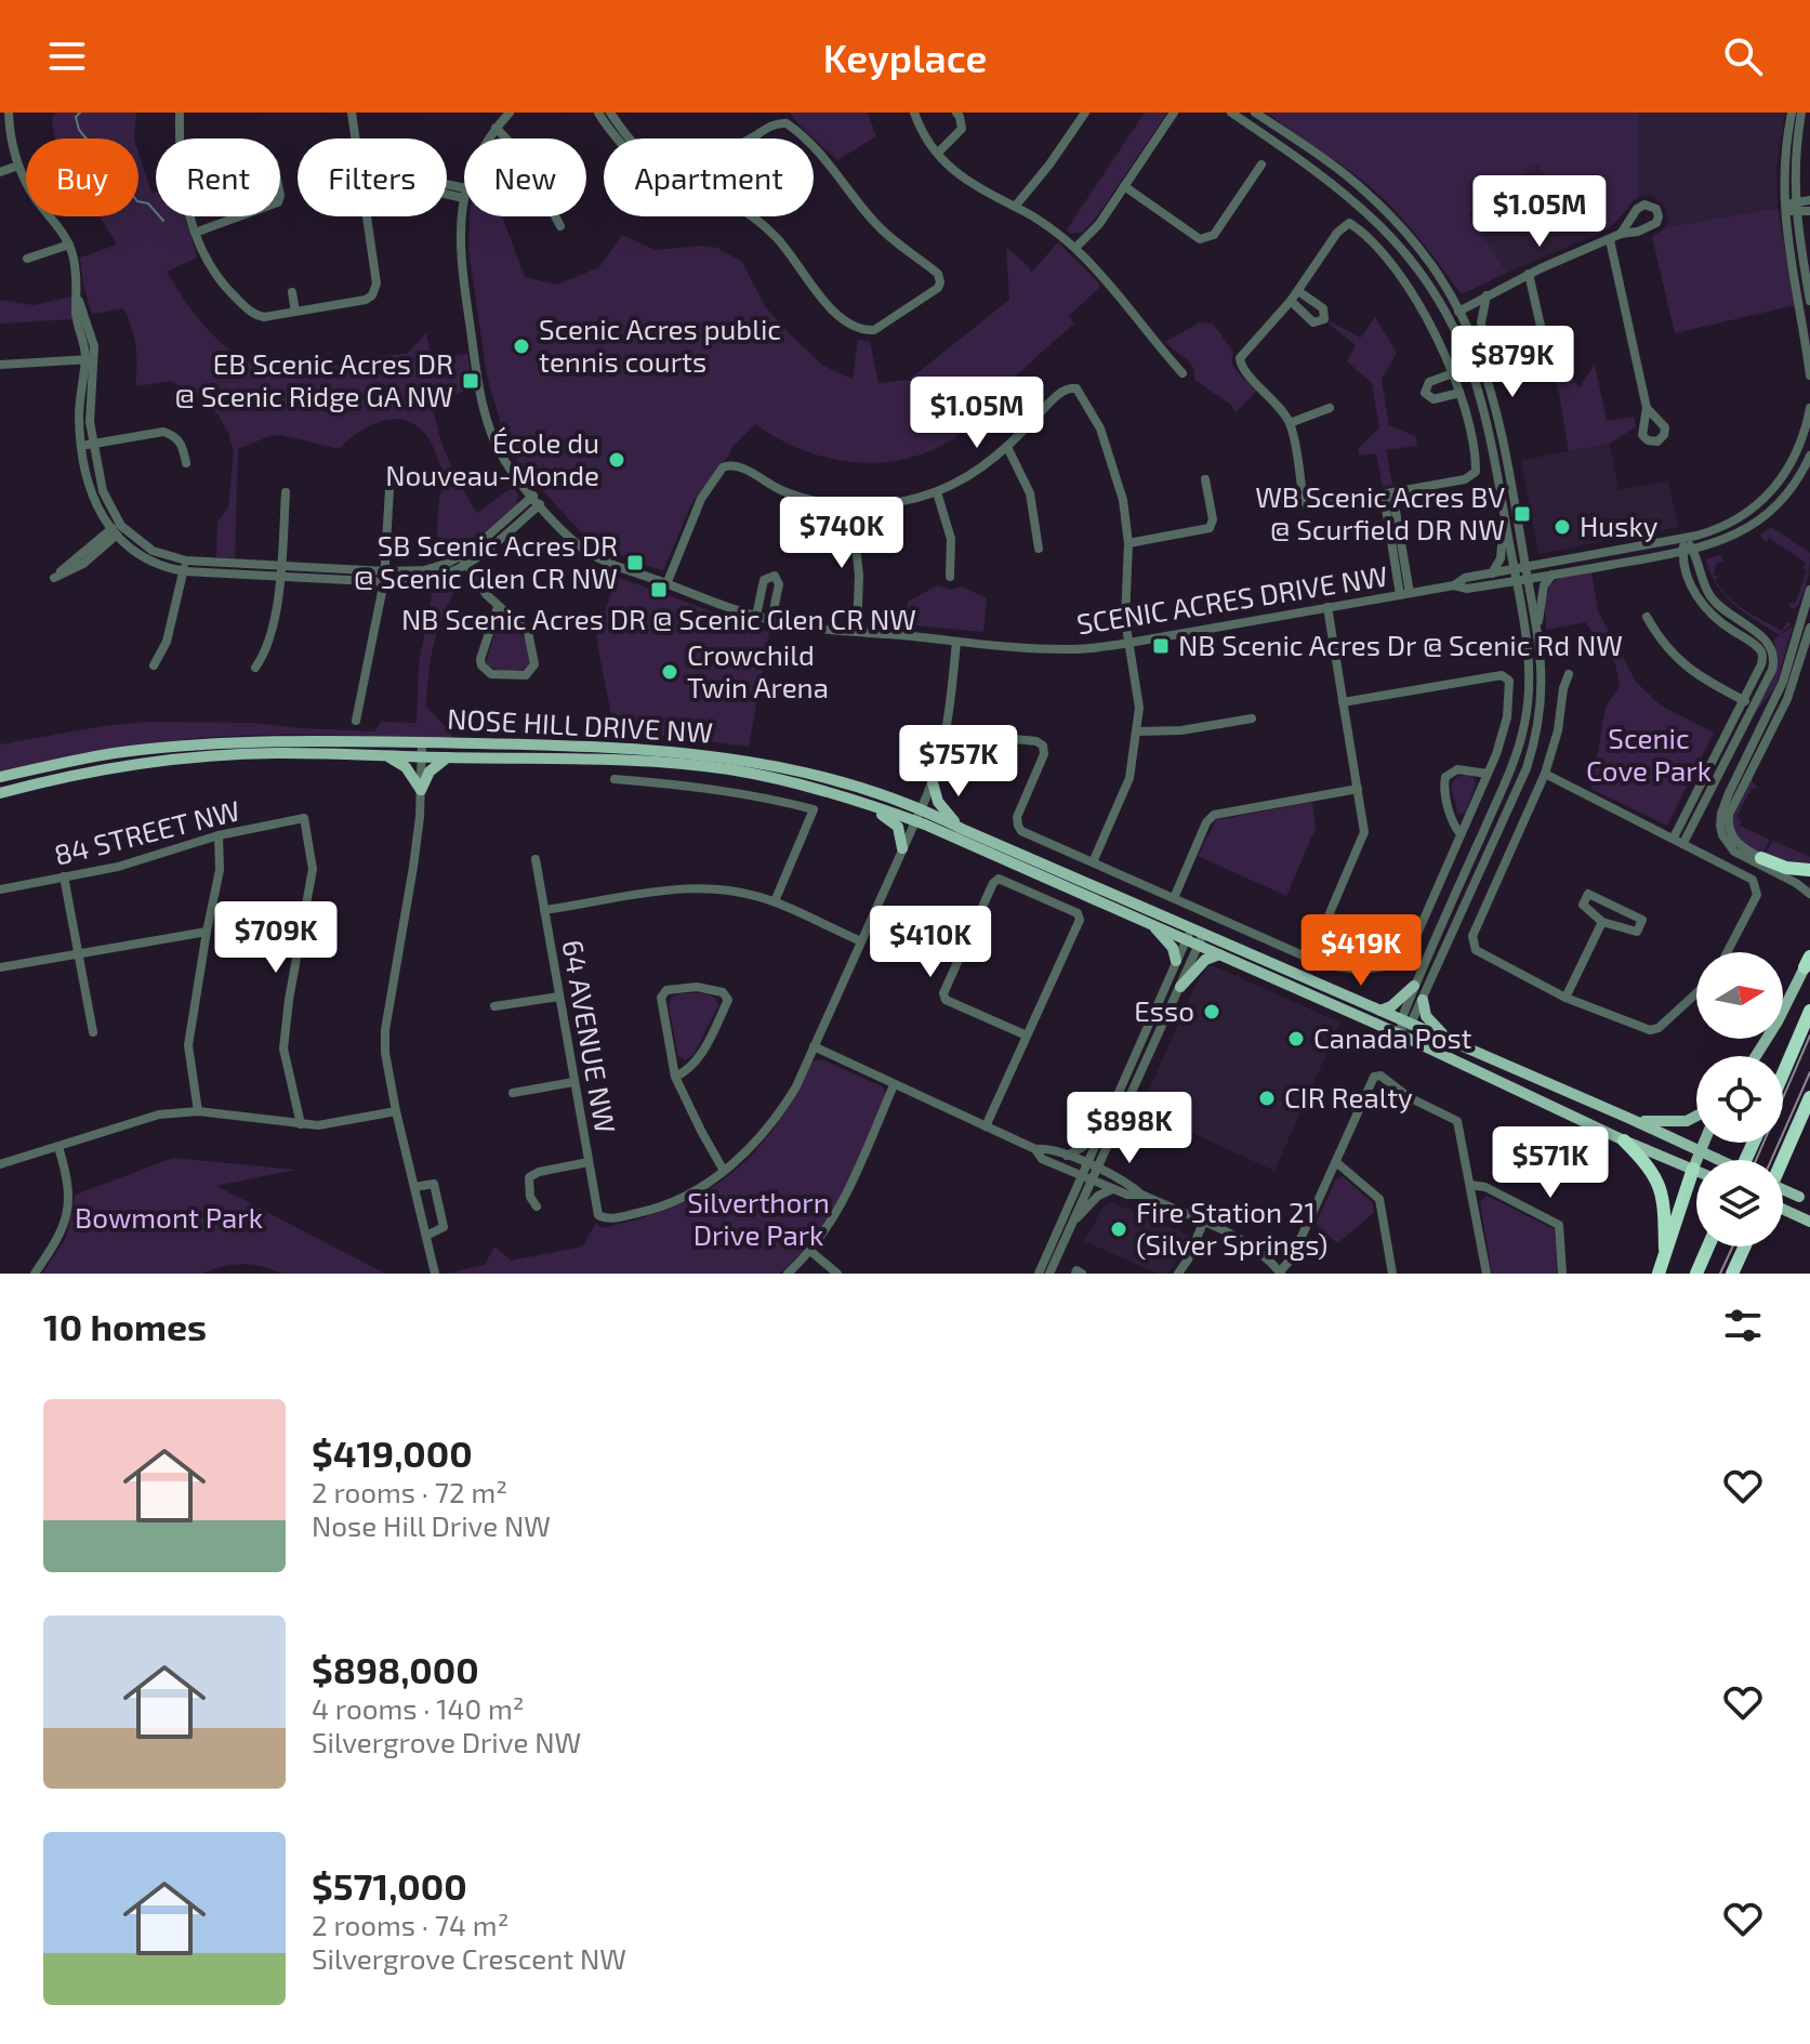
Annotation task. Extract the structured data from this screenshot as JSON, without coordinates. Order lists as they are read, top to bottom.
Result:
{
  "streets": {
    "main road": ["NOSE HILL DRIVE NW"],
    "street": ["SCENIC ACRES DRIVE NW", "84 STREET NW", "64 AVENUE NW"]
  },
  "parks": ["Scenic Cove Park", "Silverthorn Drive Park", "Bowmont Park"],
  "places": {
    "other": [
      "Scenic Acres public tennis courts",
      "École du Nouveau-Monde",
      "Husky",
      "Crowchild Twin Arena",
      "Esso",
      "Canada Post",
      "CIR Realty",
      "Fire Station 21 (Silver Springs)"
    ],
    "transit": [
      "EB Scenic Acres DR @ Scenic Ridge GA NW",
      "WB Scenic Acres BV @ Scurfield DR NW",
      "SB Scenic Acres DR @ Scenic Glen CR NW",
      "NB Scenic Acres DR @ Scenic Glen CR NW",
      "NB Scenic Acres Dr @ Scenic Rd NW"
    ]
  },
  "north": "right",
  "page": {
    "header": "Keyplace",
    "chip": [
      "Buy",
      "Rent",
      "Filters",
      "New",
      "Apartment"
    ],
    "price": [
      "$1.05M",
      "$879K",
      "$1.05M",
      "$740K",
      "$757K",
      "$709K",
      "$410K",
      "$419K",
      "$898K",
      "$571K"
    ],
    "heading": "10 homes",
    "list": [
      {
        "name": "$419,000",
        "note": "2 rooms · 72 m² · Nose Hill Drive NW"
      },
      {
        "name": "$898,000",
        "note": "4 rooms · 140 m² · Silvergrove Drive NW"
      },
      {
        "name": "$571,000",
        "note": "2 rooms · 74 m² · Silvergrove Crescent NW"
      }
    ]
  }
}
